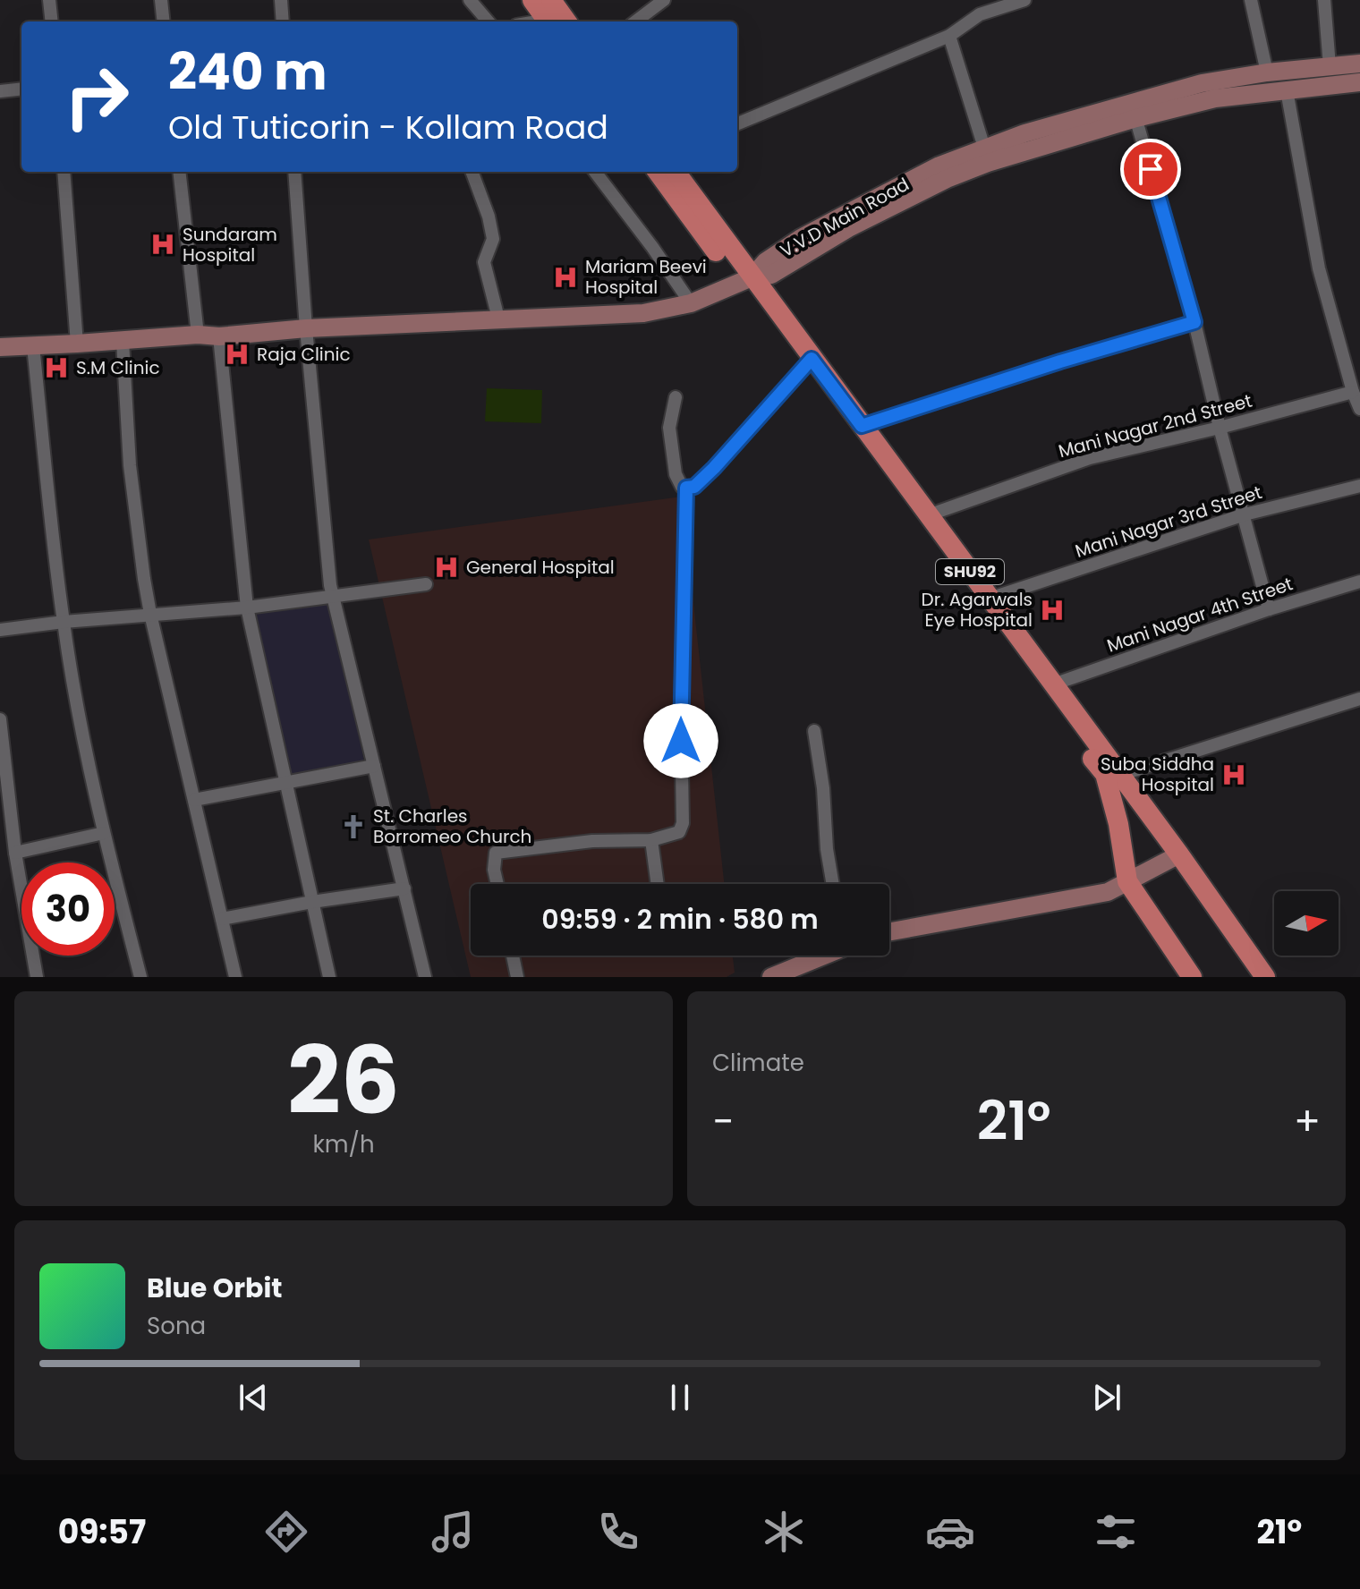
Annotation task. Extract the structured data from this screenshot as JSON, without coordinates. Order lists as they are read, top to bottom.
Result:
{
  "streets": {
    "main road": ["V.V.D Main Road", "SHU92"],
    "street": ["Mani Nagar 2nd Street", "Mani Nagar 3rd Street", "Mani Nagar 4th Street"]
  },
  "crossings": [
    ["V.V.D Main Road", "SHU92"],
    ["Mani Nagar 2nd Street", "SHU92"],
    ["Mani Nagar 3rd Street", "SHU92"],
    ["SHU92", "Mani Nagar 4th Street"]
  ],
  "places": {
    "hospital": [
      "Sundaram Hospital",
      "Mariam Beevi Hospital",
      "Raja Clinic",
      "S.M Clinic",
      "General Hospital",
      "Dr. Agarwals Eye Hospital",
      "Suba Siddha Hospital"
    ],
    "church": ["St. Charles Borromeo Church"]
  },
  "north": "right",
  "page": {
    "turn": ["240 m", "Old Tuticorin - Kollam Road"],
    "limit": "30",
    "trip": "09:59 · 2 min · 580 m",
    "tile": [
      ["26", "km/h"],
      "Climate"
    ],
    "heat": ["−", "21°", "+"],
    "song": ["Blue Orbit", "Sona"],
    "tabs": ["09:57", "21°"]
  }
}
